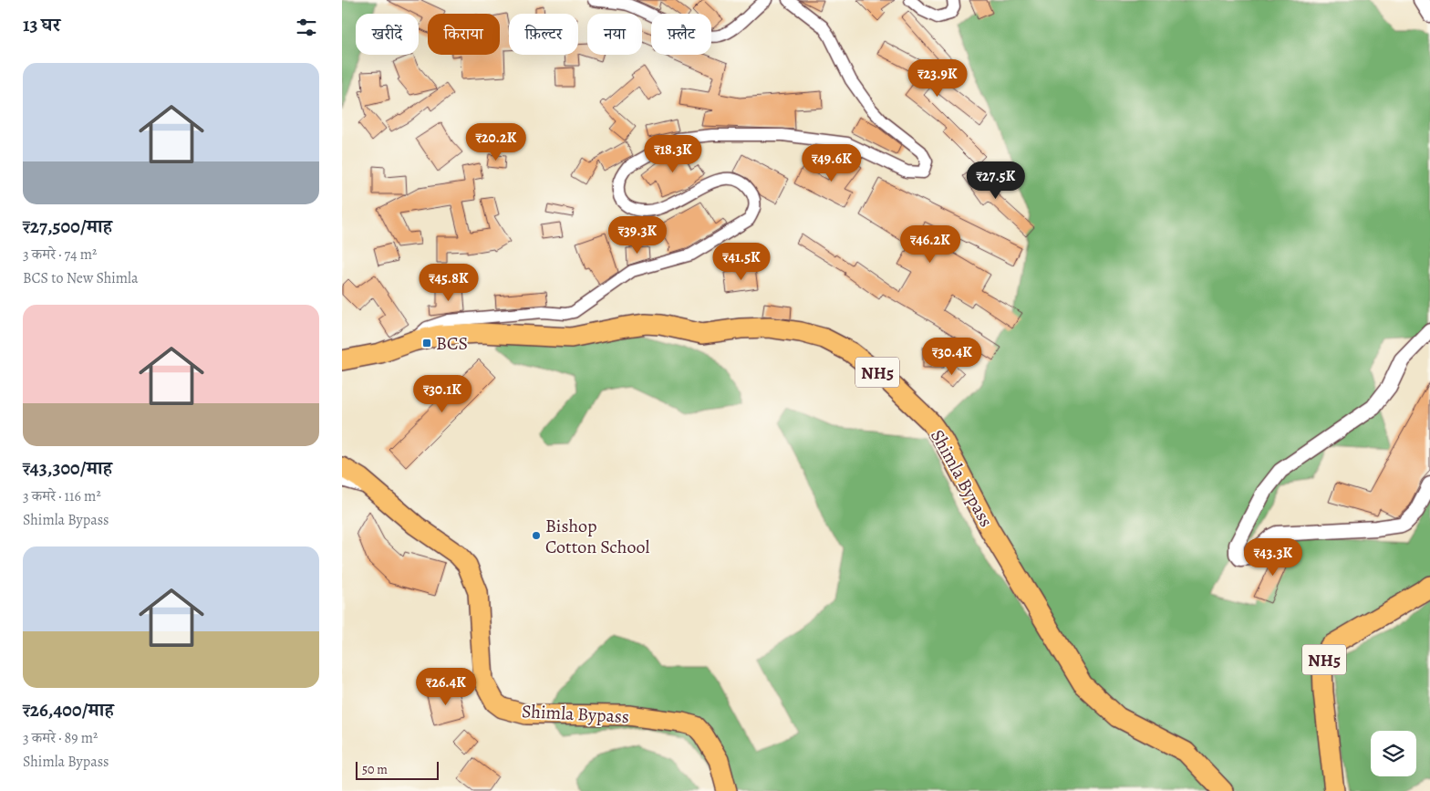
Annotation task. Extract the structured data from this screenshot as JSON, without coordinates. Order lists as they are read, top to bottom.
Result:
{
  "streets": {
    "highway": ["NH5", "Shimla Bypass"]
  },
  "places": {
    "transit": ["BCS"],
    "other": ["Bishop Cotton School"]
  },
  "scale_bar": "50 m",
  "page": {
    "heading": "13 घर",
    "chip": [
      "खरीदें",
      "किराया",
      "फ़िल्टर",
      "नया",
      "फ़्लैट"
    ],
    "list": [
      {
        "name": "₹27,500/माह",
        "note": "3 कमरे · 74 m² · BCS to New Shimla"
      },
      {
        "name": "₹43,300/माह",
        "note": "3 कमरे · 116 m² · Shimla Bypass"
      },
      {
        "name": "₹26,400/माह",
        "note": "3 कमरे · 89 m² · Shimla Bypass"
      }
    ],
    "price": [
      "₹23.9K",
      "₹20.2K",
      "₹18.3K",
      "₹49.6K",
      "₹27.5K",
      "₹39.3K",
      "₹46.2K",
      "₹41.5K",
      "₹45.8K",
      "₹30.4K",
      "₹30.1K",
      "₹43.3K",
      "₹26.4K"
    ],
    "scale": "50 m"
  }
}
